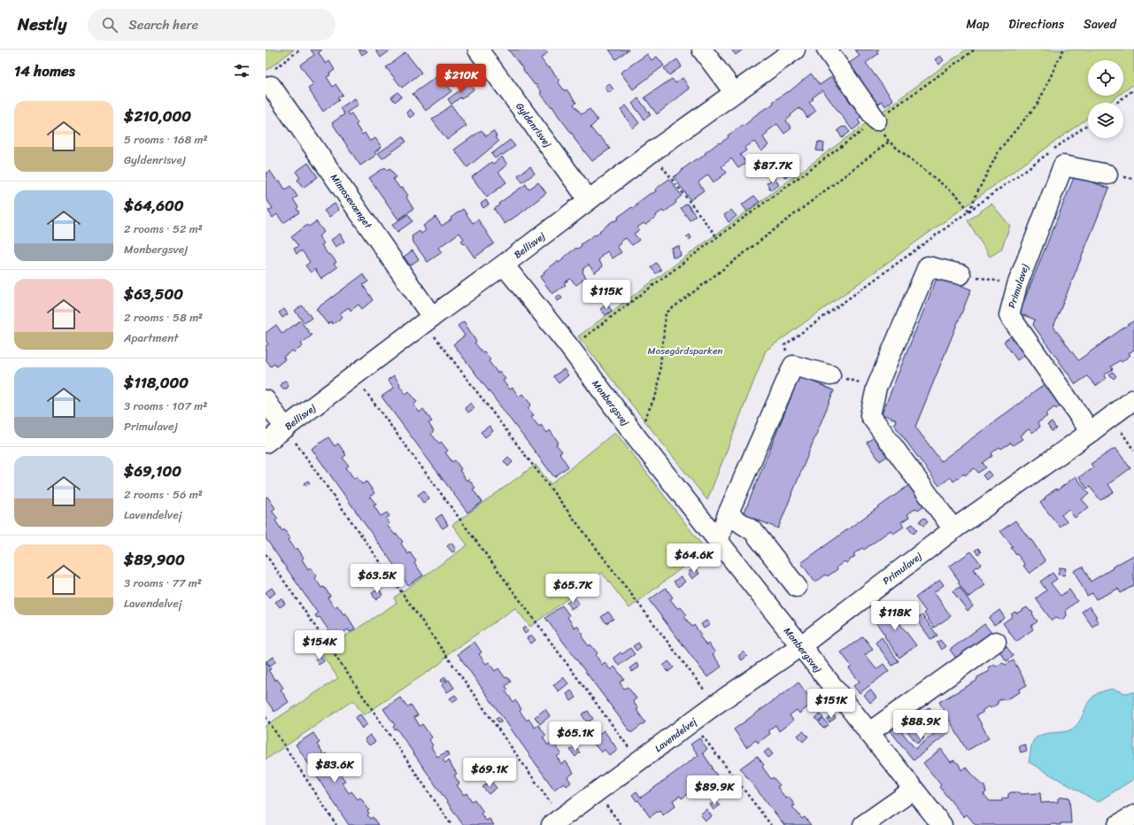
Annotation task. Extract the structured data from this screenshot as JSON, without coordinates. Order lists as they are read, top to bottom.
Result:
{
  "streets": {
    "street": [
      "Gyldenrisvej",
      "Mimosevænget",
      "Bellisvej",
      "Primulavej",
      "Monbergsvej",
      "Lavendelvej"
    ]
  },
  "crossings": [
    ["Gyldenrisvej", "Bellisvej"],
    ["Mimosevænget", "Bellisvej"],
    ["Bellisvej", "Monbergsvej"],
    ["Primulavej", "Monbergsvej"],
    ["Primulavej", "Lavendelvej"],
    ["Monbergsvej", "Lavendelvej"]
  ],
  "parks": ["Mosegårdsparken"],
  "page": {
    "header": "Nestly",
    "search": "Search here",
    "nav": ["Map", "Directions", "Saved"],
    "heading": "14 homes",
    "price": [
      "$210K",
      "$87.7K",
      "$115K",
      "$64.6K",
      "$63.5K",
      "$65.7K",
      "$118K",
      "$154K",
      "$151K",
      "$88.9K",
      "$65.1K",
      "$83.6K",
      "$69.1K",
      "$89.9K"
    ],
    "list": [
      {
        "name": "$210,000",
        "note": "5 rooms · 168 m² · Gyldenrisvej"
      },
      {
        "name": "$64,600",
        "note": "2 rooms · 52 m² · Monbergsvej"
      },
      {
        "name": "$63,500",
        "note": "2 rooms · 58 m² · Apartment"
      },
      {
        "name": "$118,000",
        "note": "3 rooms · 107 m² · Primulavej"
      },
      {
        "name": "$69,100",
        "note": "2 rooms · 56 m² · Lavendelvej"
      },
      {
        "name": "$89,900",
        "note": "3 rooms · 77 m² · Lavendelvej"
      }
    ]
  }
}
